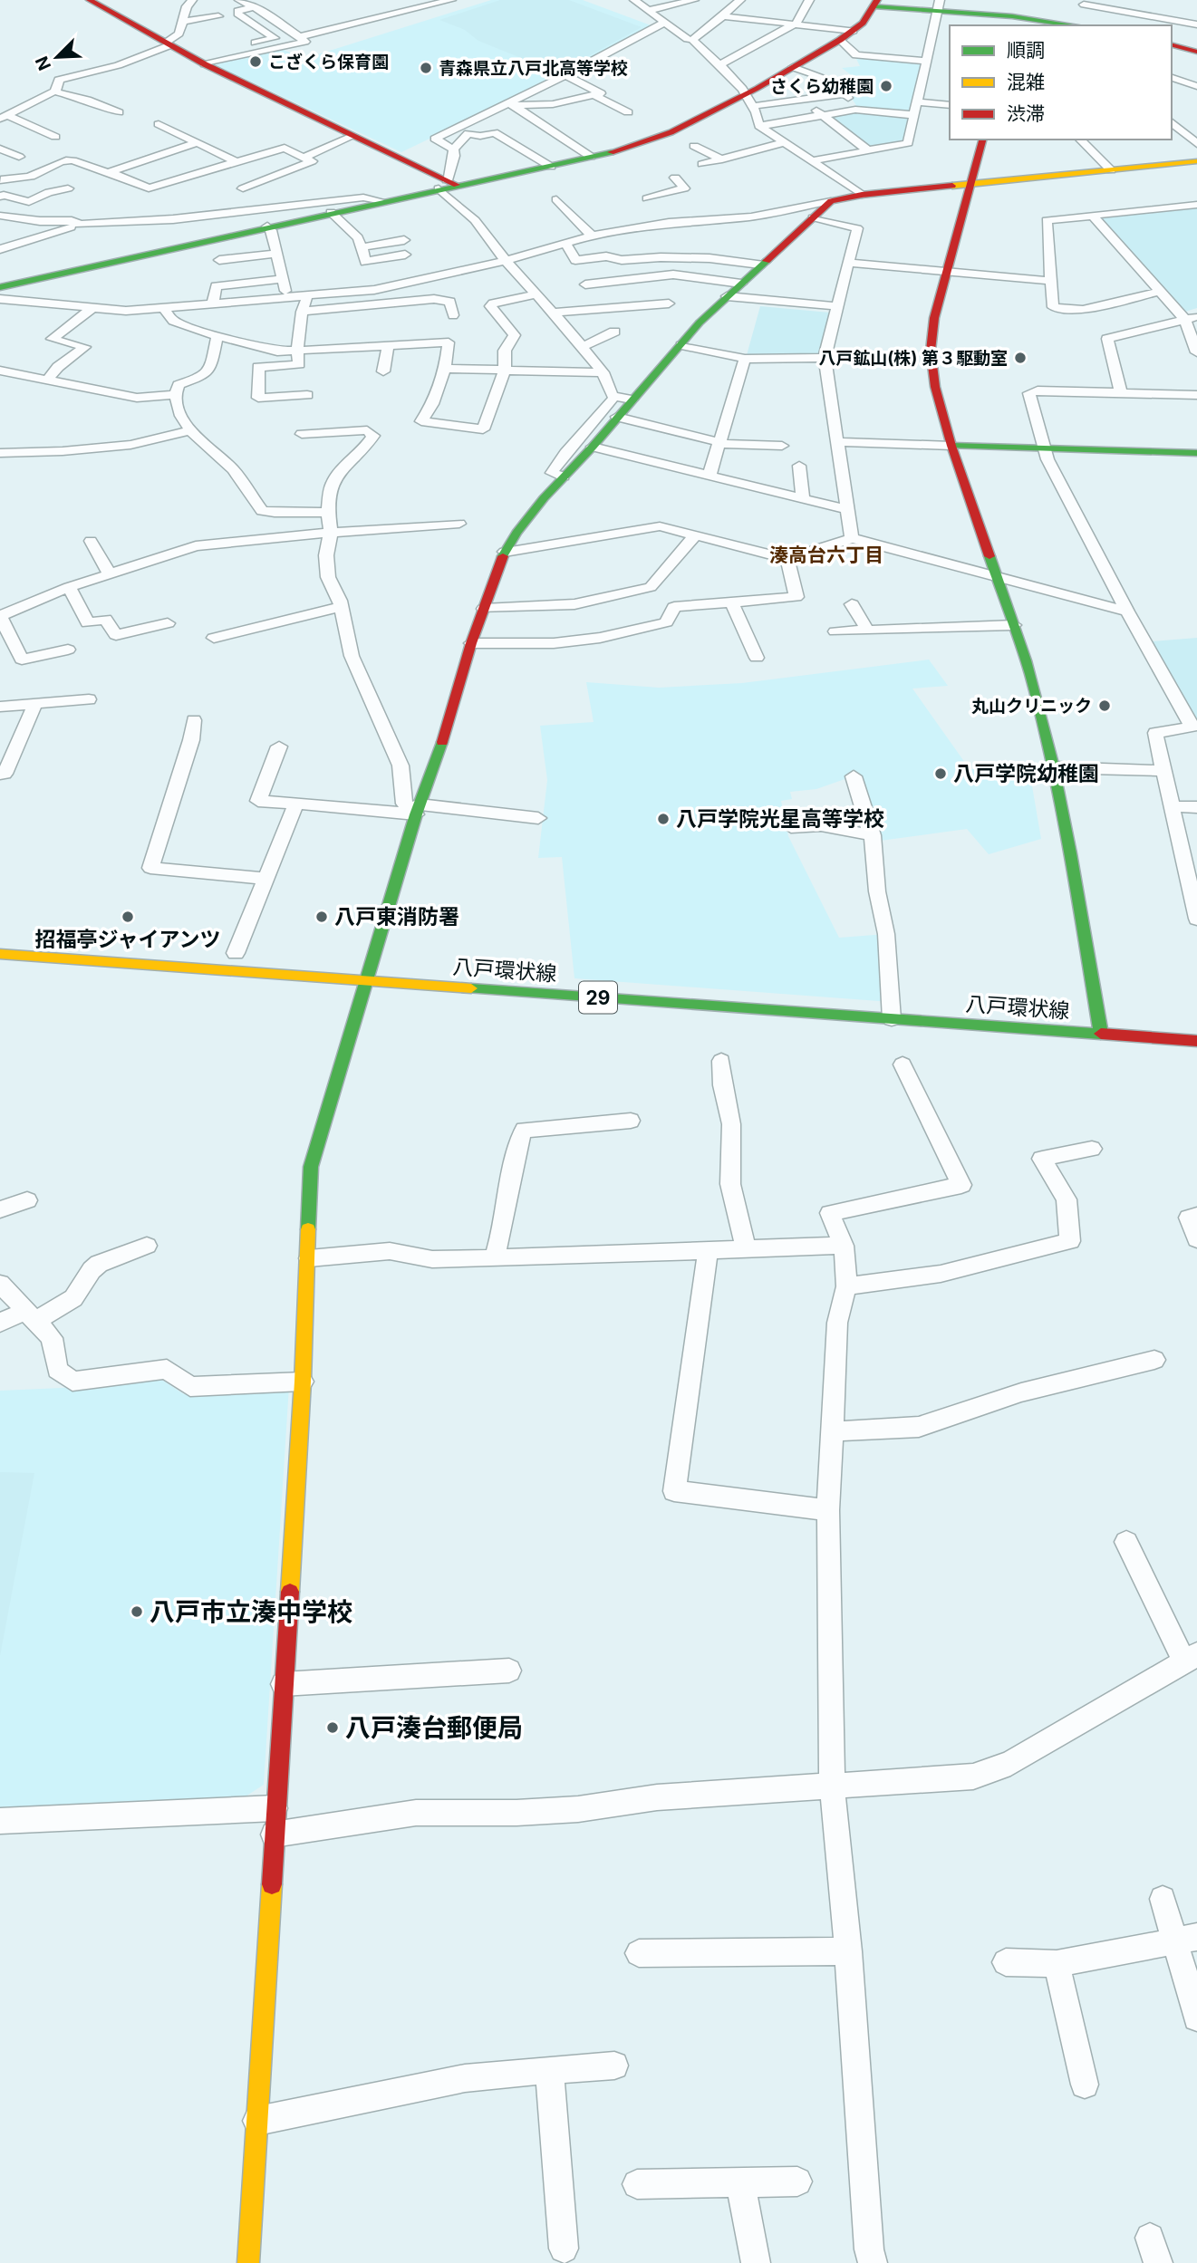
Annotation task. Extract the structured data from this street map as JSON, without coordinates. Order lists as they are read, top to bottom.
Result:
{
  "streets": {
    "street": ["八戸環状線", "29"]
  },
  "districts": ["湊高台六丁目"],
  "places": [
    "こざくら保育園",
    "青森県立八戸北高等学校",
    "さくら幼稚園",
    "八戸鉱山(株) 第３駆動室",
    "丸山クリニック",
    "八戸学院幼稚園",
    "八戸学院光星高等学校",
    "招福亭ジャイアンツ",
    "八戸東消防署",
    "八戸市立湊中学校",
    "八戸湊台郵便局"
  ],
  "legend": ["順調", "混雑", "渋滞"],
  "north": "bottom left"
}
